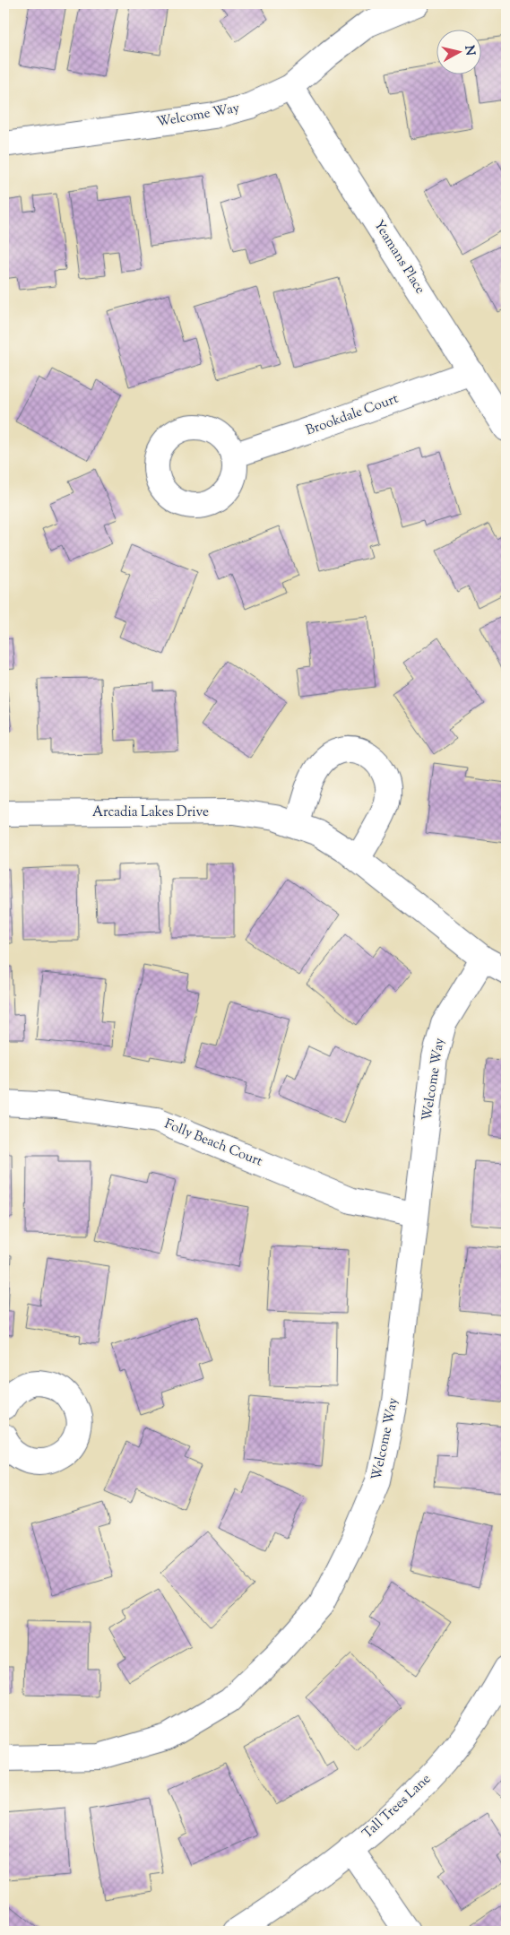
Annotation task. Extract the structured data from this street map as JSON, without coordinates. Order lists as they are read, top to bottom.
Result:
{
  "streets": {
    "street": [
      "Welcome Way",
      "Yeamans Place",
      "Brookdale Court",
      "Arcadia Lakes Drive",
      "Folly Beach Court",
      "Tall Trees Lane"
    ]
  },
  "crossings": [
    ["Welcome Way", "Yeamans Place"],
    ["Welcome Way", "Arcadia Lakes Drive"],
    ["Welcome Way", "Folly Beach Court"],
    ["Yeamans Place", "Brookdale Court"]
  ],
  "north": "right"
}
